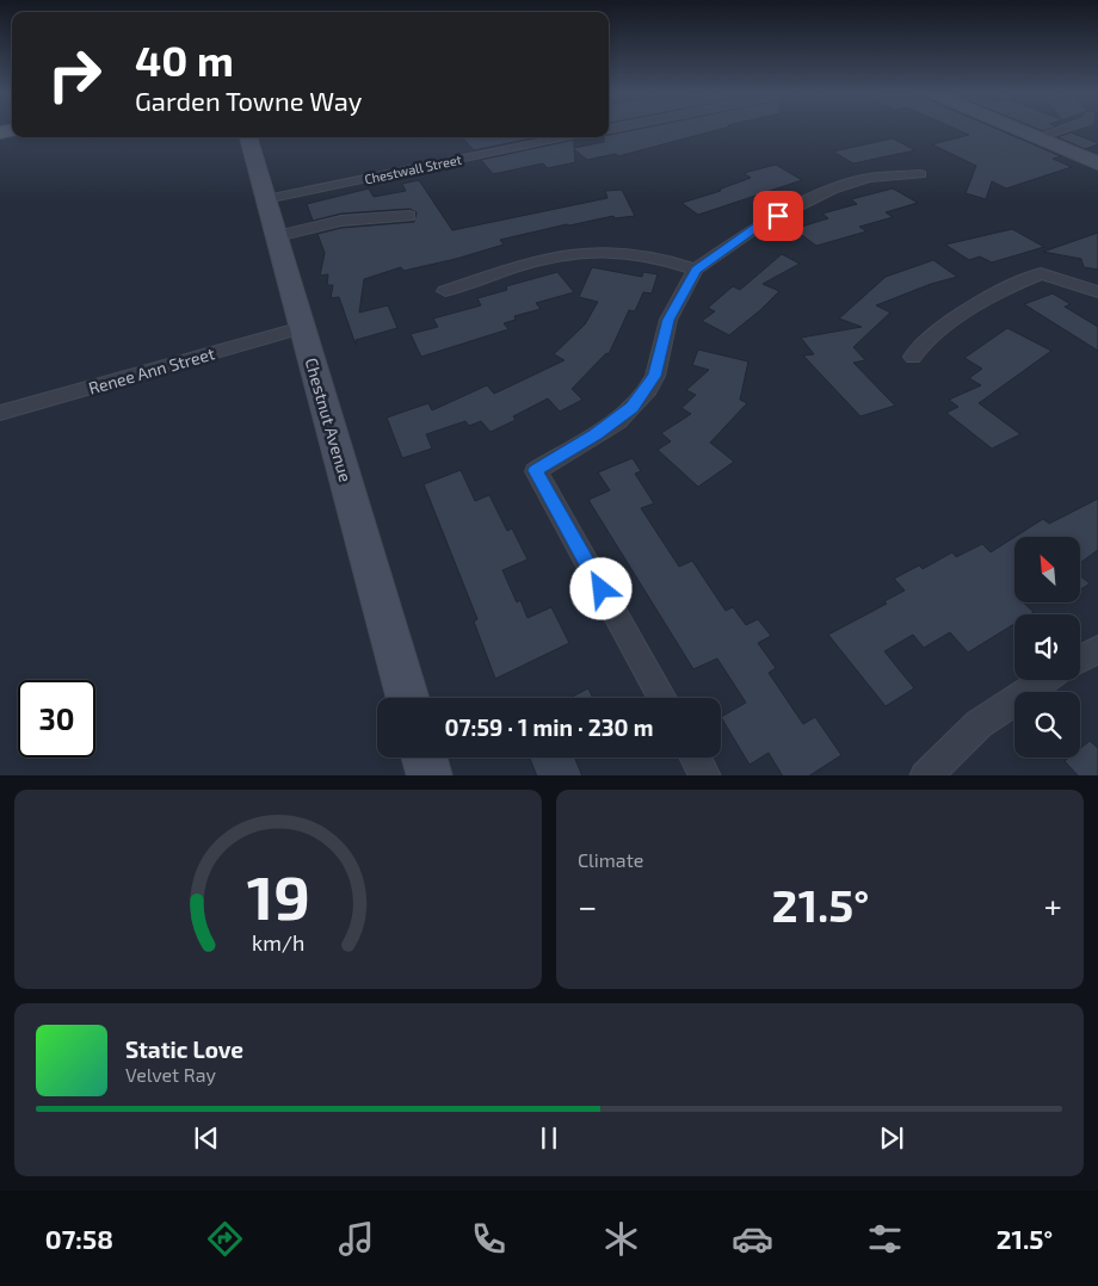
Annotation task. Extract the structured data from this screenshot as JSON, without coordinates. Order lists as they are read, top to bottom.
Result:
{
  "streets": {
    "street": ["Chestwall Street", "Renee Ann Street", "Chestnut Avenue"]
  },
  "crossings": [
    ["Chestwall Street", "Chestnut Avenue"],
    ["Renee Ann Street", "Chestnut Avenue"]
  ],
  "north": "top left",
  "page": {
    "turn": ["40 m", "Garden Towne Way"],
    "limit": "30",
    "trip": "07:59 · 1 min · 230 m",
    "tile": "Climate",
    "heat": ["−", "21.5°", "+"],
    "song": ["Static Love", "Velvet Ray"],
    "tabs": ["07:58", "21.5°"],
    "gauge": ["19", "km/h"]
  }
}
